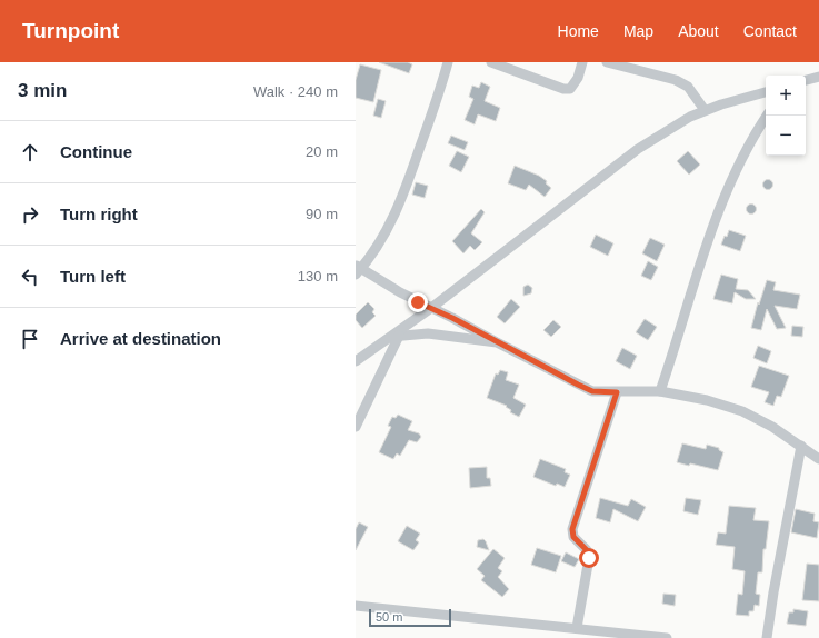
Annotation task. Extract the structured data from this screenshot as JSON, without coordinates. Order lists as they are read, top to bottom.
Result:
{
  "scale_bar": "50 m",
  "page": {
    "header": "Turnpoint",
    "nav": [
      "Home",
      "Map",
      "About",
      "Contact"
    ],
    "heading": ["3 min", "Walk · 240 m"],
    "map_buttons": ["+", "−"],
    "list": [
      ["Continue", "20 m"],
      ["Turn right", "90 m"],
      ["Turn left", "130 m"],
      "Arrive at destination"
    ],
    "scale": "50 m"
  }
}
